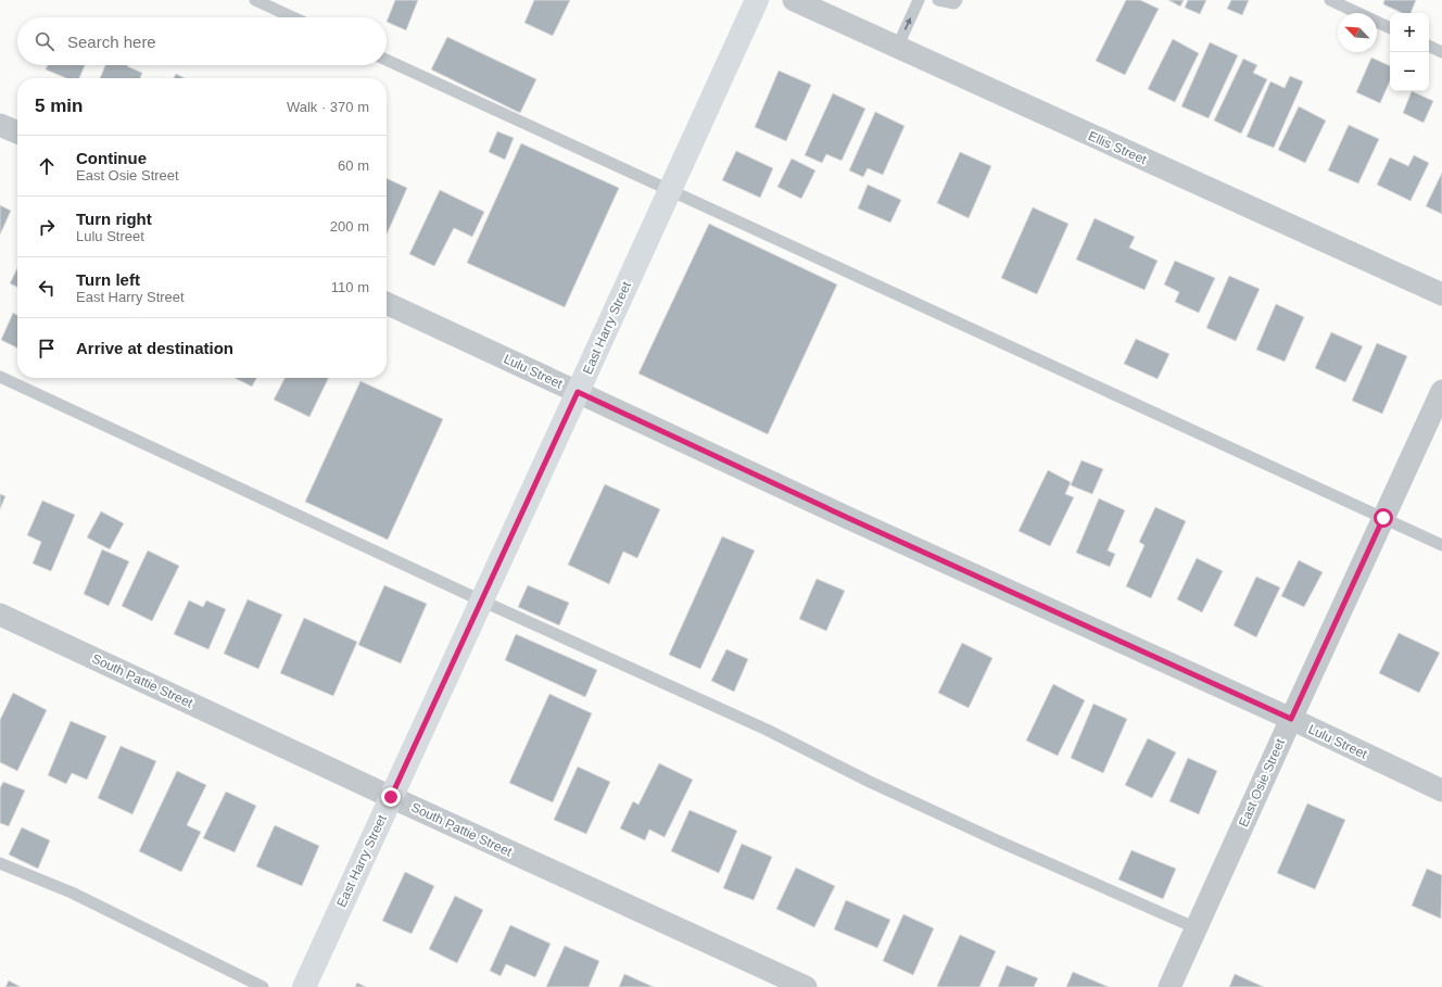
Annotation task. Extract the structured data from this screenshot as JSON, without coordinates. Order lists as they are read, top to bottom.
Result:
{
  "streets": {
    "main road": ["East Harry Street"],
    "street": [
      "Ellis Street",
      "Lulu Street",
      "South Pattie Street",
      "East Osie Street"
    ]
  },
  "crossings": [
    ["East Harry Street", "Lulu Street"],
    ["East Harry Street", "South Pattie Street"],
    ["Lulu Street", "East Osie Street"]
  ],
  "north": "top left",
  "page": {
    "map_buttons": ["+", "−"],
    "search": "Search here",
    "heading": ["5 min", "Walk · 370 m"],
    "list": [
      ["Continue", "East Osie Street", "60 m"],
      ["Turn right", "Lulu Street", "200 m"],
      ["Turn left", "East Harry Street", "110 m"],
      "Arrive at destination"
    ]
  }
}
